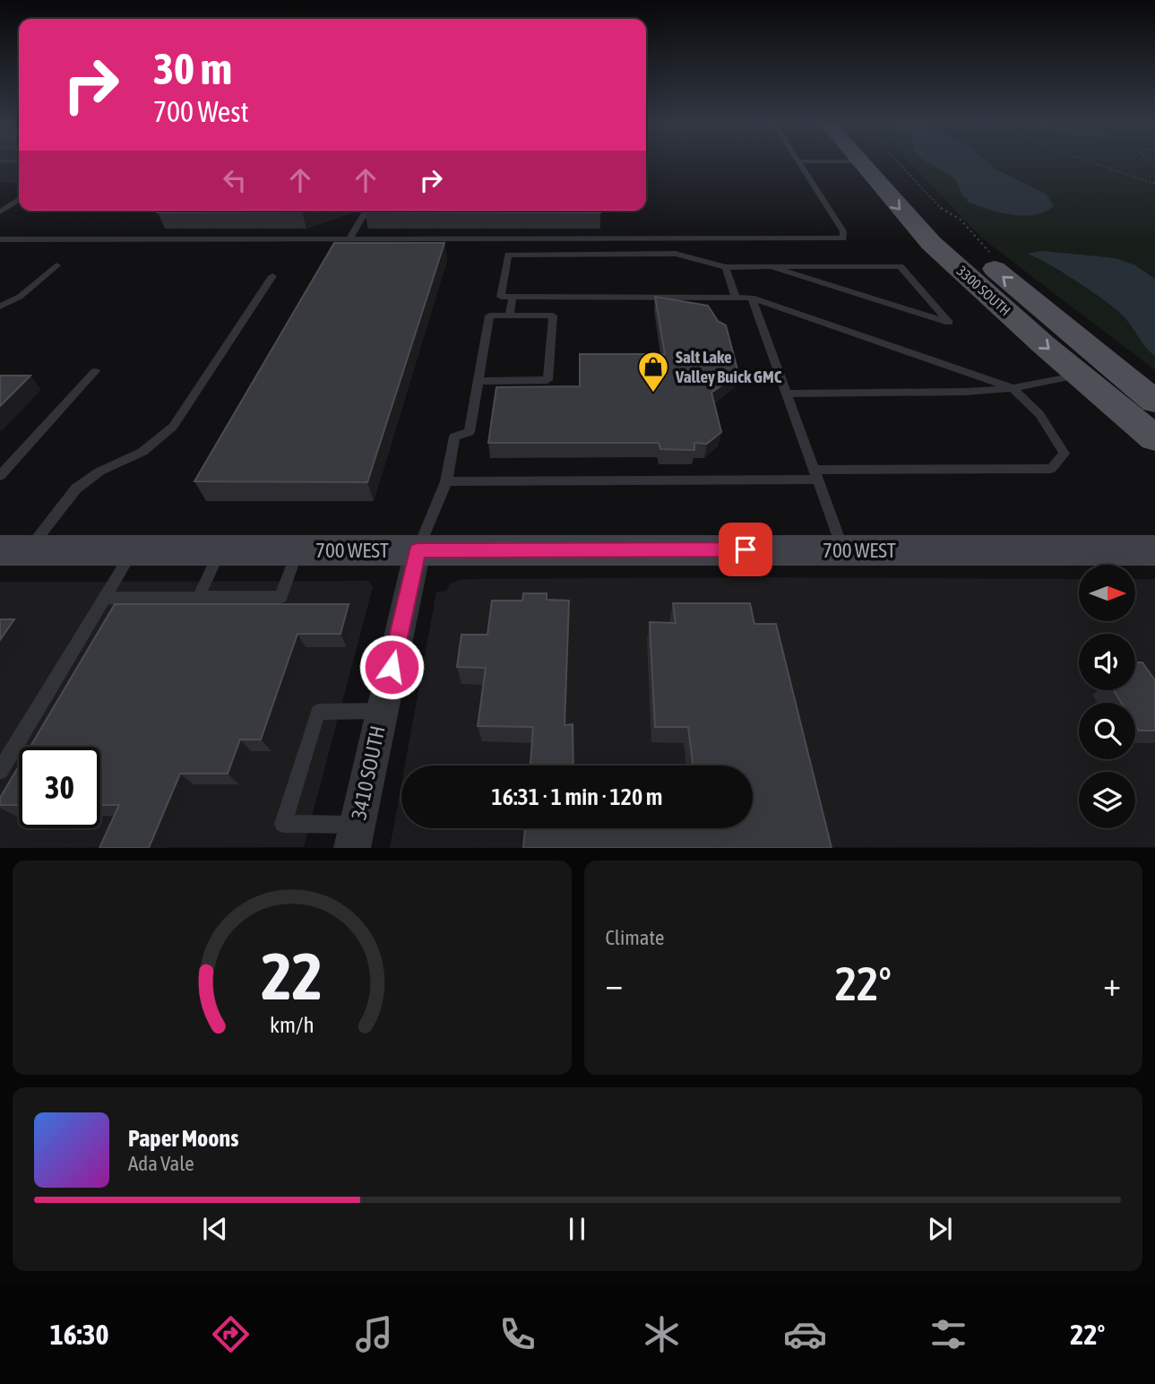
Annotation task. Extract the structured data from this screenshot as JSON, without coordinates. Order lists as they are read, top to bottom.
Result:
{
  "streets": {
    "main road": ["3300 SOUTH"],
    "street": ["700 WEST", "3410 SOUTH"]
  },
  "crossings": [
    ["700 WEST", "3410 SOUTH"]
  ],
  "places": {
    "shop": ["Salt Lake Valley Buick GMC"]
  },
  "north": "right",
  "page": {
    "turn": ["30 m", "700 West"],
    "limit": "30",
    "trip": "16:31 · 1 min · 120 m",
    "tile": "Climate",
    "heat": ["−", "22°", "+"],
    "song": ["Paper Moons", "Ada Vale"],
    "tabs": ["16:30", "22°"],
    "gauge": ["22", "km/h"]
  }
}
